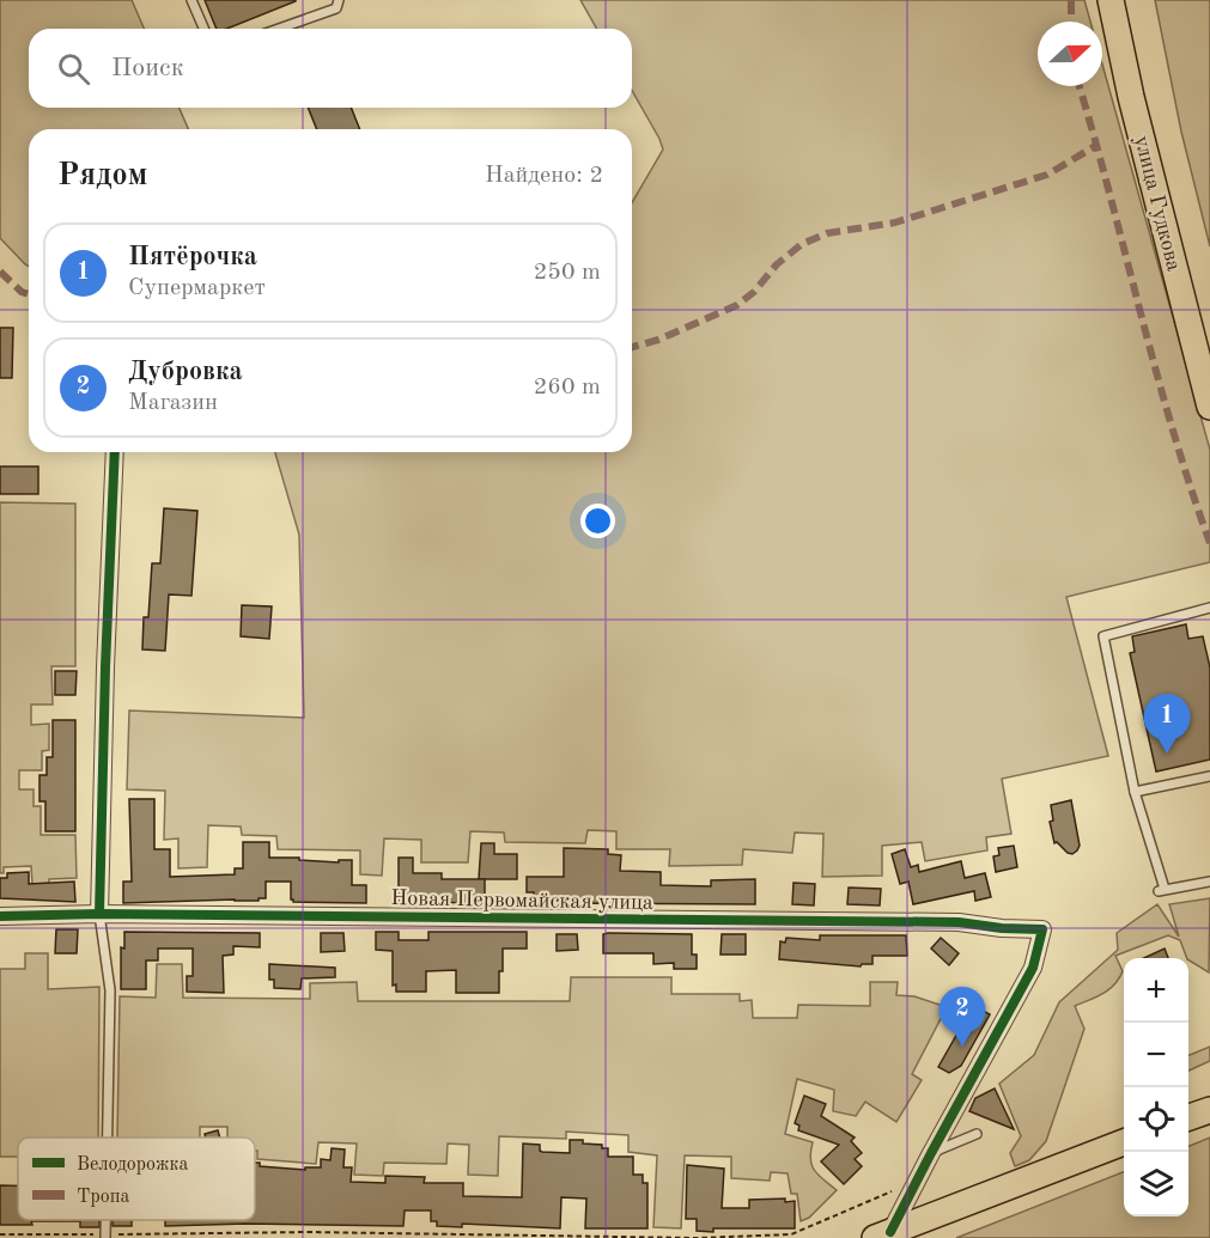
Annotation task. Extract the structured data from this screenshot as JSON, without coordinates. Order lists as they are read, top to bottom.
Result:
{
  "streets": {
    "main road": ["улица Гудкова"],
    "street": ["Новая Первомайская улица"]
  },
  "legend": ["Велодорожка", "Тропа"],
  "north": "right",
  "page": {
    "search": "Поиск",
    "heading": ["Рядом", "Найдено: 2"],
    "list": [
      {
        "mark": "1",
        "name": "Пятёрочка",
        "note": "Супермаркет",
        "value": "250 m"
      },
      {
        "mark": "2",
        "name": "Дубровка",
        "note": "Магазин",
        "value": "260 m"
      }
    ],
    "pins": ["1", "2"],
    "map_buttons": ["+", "−"]
  }
}
